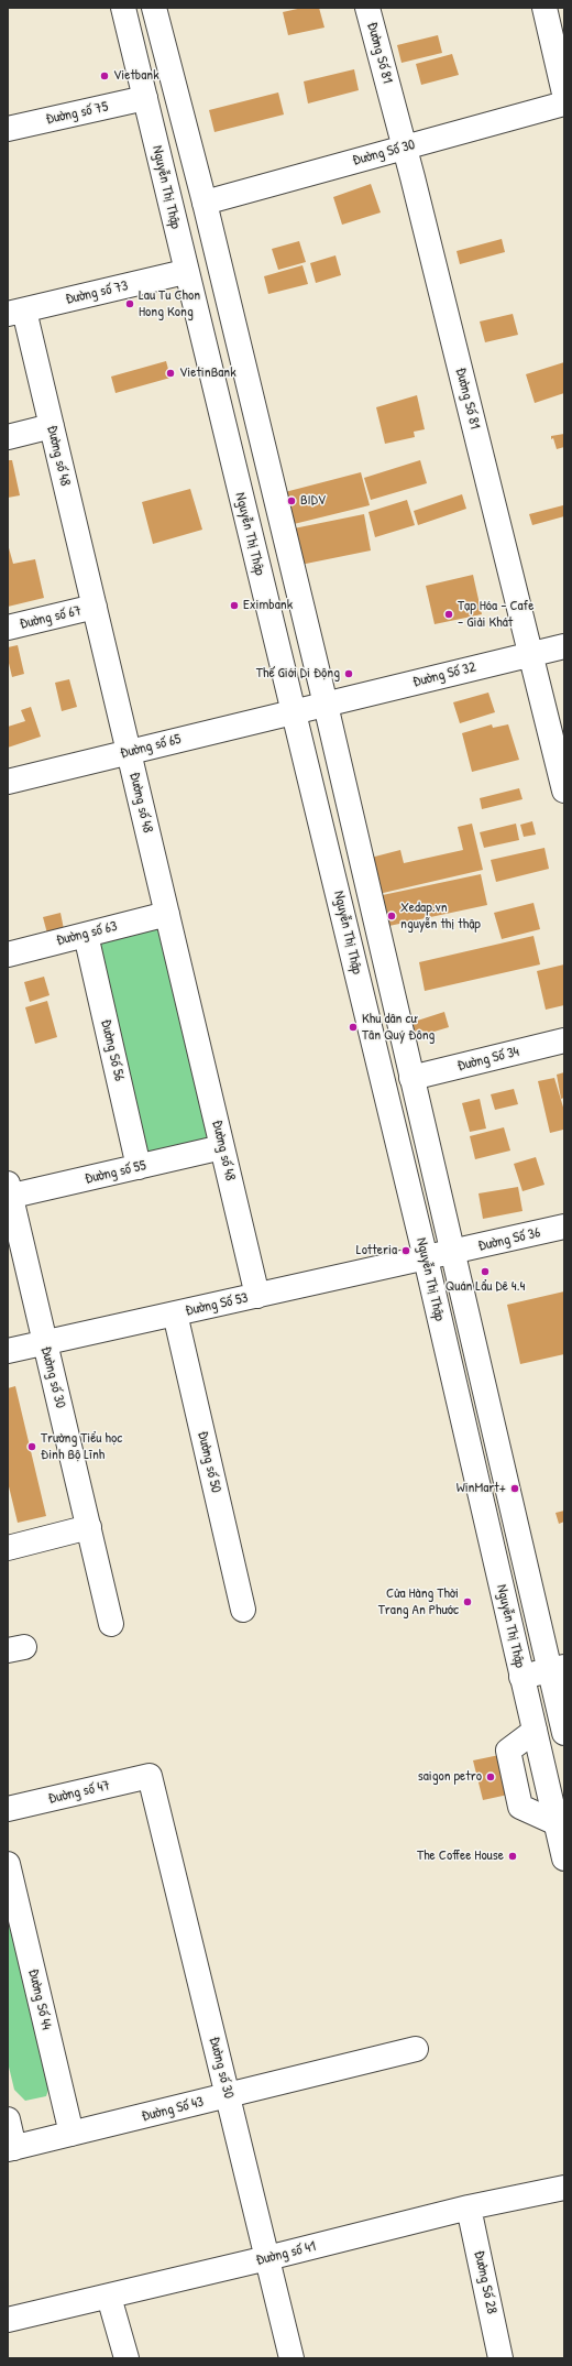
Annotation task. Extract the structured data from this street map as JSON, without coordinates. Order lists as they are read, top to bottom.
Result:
{
  "streets": {
    "street": [
      "Đường Số 81",
      "Đường số 75",
      "Đường Số 30",
      "Nguyễn Thị Thập",
      "Đường số 73",
      "Đường số 48",
      "Đường số 67",
      "Đường Số 32",
      "Đường số 65",
      "Đường số 63",
      "Đường Số 56",
      "Đường Số 34",
      "Đường số 55",
      "Đường Số 36",
      "Đường Số 53",
      "Đường số 30",
      "Đường số 50",
      "Đường số 47",
      "Đường Số 44",
      "Đường Số 43",
      "Đường số 41",
      "Đường Số 28"
    ]
  },
  "crossings": [
    ["Đường Số 81", "Đường Số 30"],
    ["Đường Số 81", "Đường Số 32"],
    ["Đường số 75", "Nguyễn Thị Thập"],
    ["Đường Số 30", "Nguyễn Thị Thập"],
    ["Nguyễn Thị Thập", "Đường số 73"],
    ["Nguyễn Thị Thập", "Đường Số 32"],
    ["Nguyễn Thị Thập", "Đường số 65"],
    ["Nguyễn Thị Thập", "Đường Số 34"],
    ["Nguyễn Thị Thập", "Đường Số 36"],
    ["Nguyễn Thị Thập", "Đường Số 53"],
    ["Đường số 73", "Đường số 48"],
    ["Đường số 48", "Đường số 67"],
    ["Đường số 48", "Đường số 65"],
    ["Đường số 48", "Đường số 63"],
    ["Đường số 48", "Đường số 55"],
    ["Đường số 48", "Đường Số 53"],
    ["Đường Số 32", "Đường số 65"],
    ["Đường số 63", "Đường Số 56"],
    ["Đường Số 56", "Đường số 55"],
    ["Đường số 55", "Đường số 30"],
    ["Đường Số 36", "Đường Số 53"],
    ["Đường Số 53", "Đường số 30"],
    ["Đường Số 53", "Đường số 50"],
    ["Đường số 30", "Đường số 47"],
    ["Đường số 30", "Đường Số 43"],
    ["Đường số 30", "Đường số 41"],
    ["Đường Số 44", "Đường Số 43"],
    ["Đường số 41", "Đường Số 28"]
  ],
  "places": [
    "Vietbank",
    "Lau Tu Chon Hong Kong",
    "VietinBank",
    "BIDV",
    "Eximbank",
    "Tạp Hóa - Cafe - Giải Khát",
    "Thế Giới Di Động",
    "Xedap.vn nguyễn thị thập",
    "Khu dân cư Tân Quý Đông",
    "Lotteria",
    "Quán Lẩu Dê 4.4",
    "Trường Tiểu học Đinh Bộ Lĩnh",
    "WinMart+",
    "Cửa Hàng Thời Trang An Phước",
    "saigon petro",
    "The Coffee House"
  ]
}
